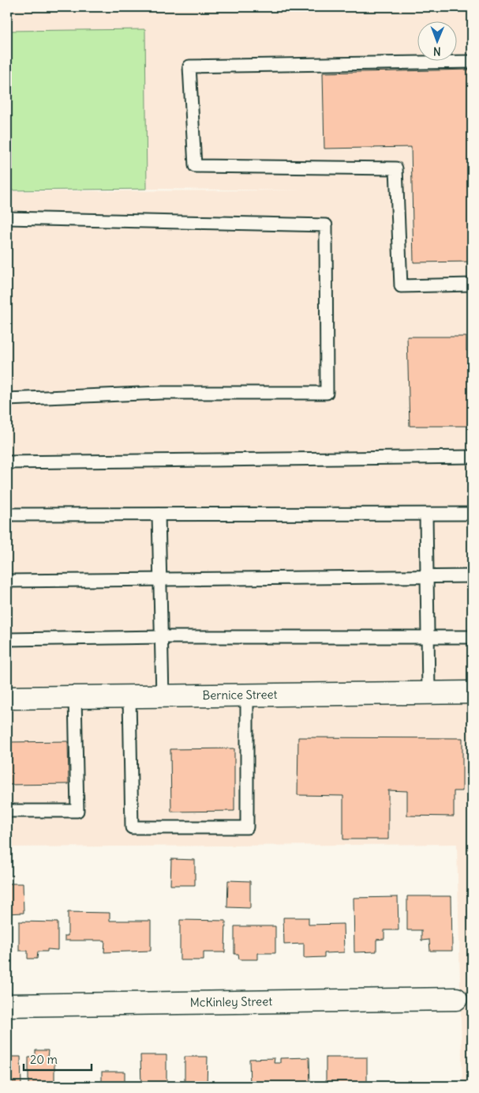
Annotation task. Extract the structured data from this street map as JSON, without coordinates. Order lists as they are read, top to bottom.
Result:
{
  "streets": {
    "street": ["Bernice Street", "McKinley Street"]
  },
  "scale_bar": "20 m",
  "north": "bottom"
}
